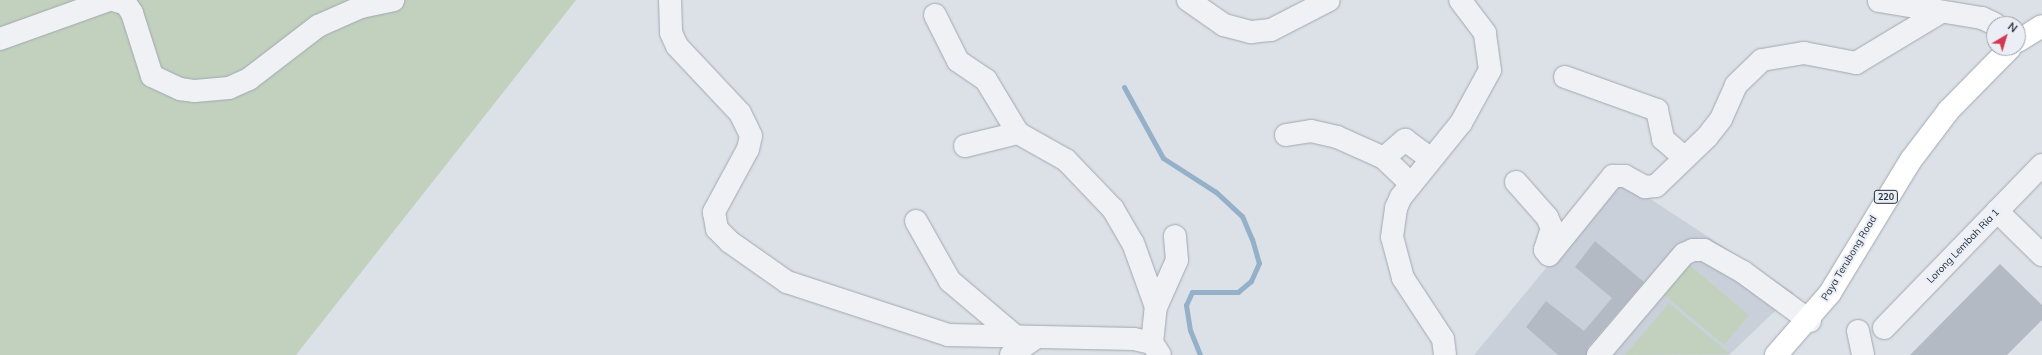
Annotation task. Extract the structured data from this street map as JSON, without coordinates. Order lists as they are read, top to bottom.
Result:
{
  "streets": {
    "main road": ["220", "Paya Terubong Road"],
    "street": ["Lorong Lembah Ria 1"]
  },
  "north": "top right"
}
